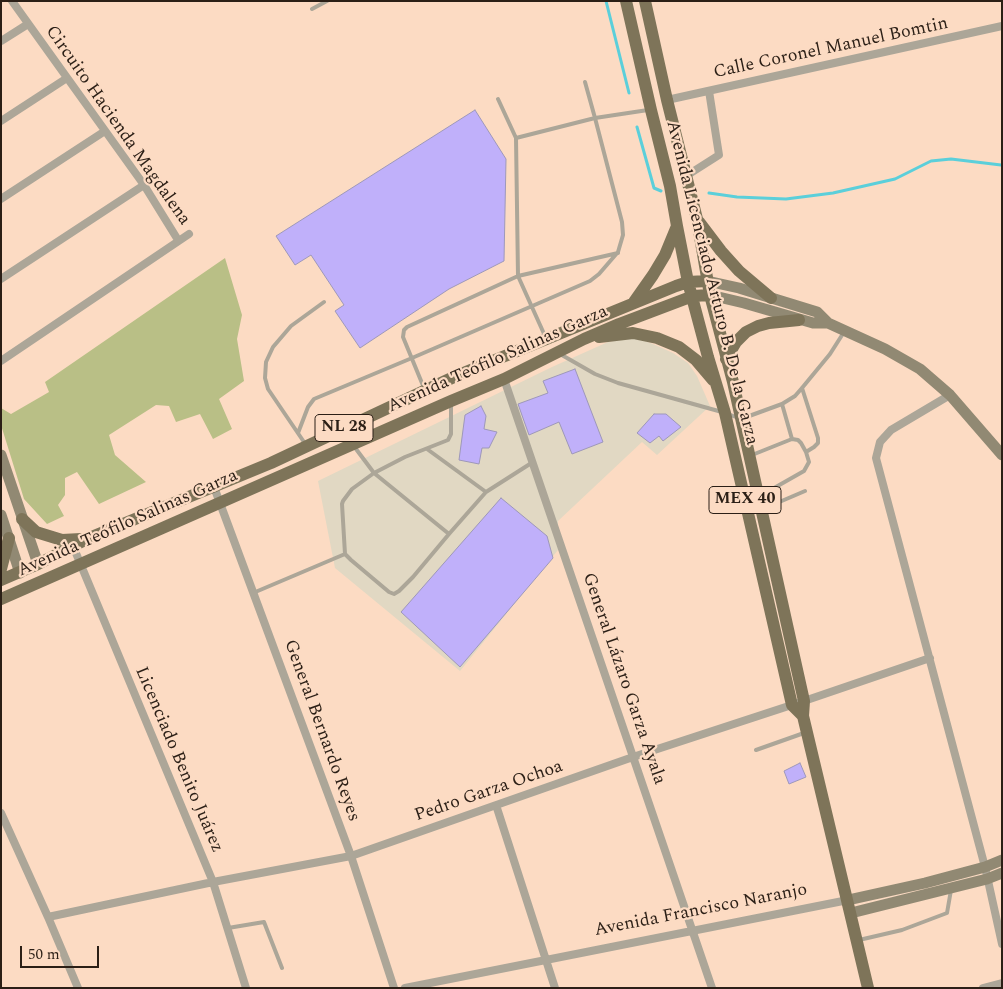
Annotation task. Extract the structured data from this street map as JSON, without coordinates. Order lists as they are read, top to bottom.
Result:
{
  "streets": {
    "main road": [
      "Avenida Licenciado Arturo B. De la Garza",
      "Avenida Teófilo Salinas Garza",
      "NL 28",
      "MEX 40",
      "Avenida Francisco Naranjo"
    ],
    "street": [
      "Calle Coronel Manuel Bomtin",
      "Circuito Hacienda Magdalena",
      "General Lázaro Garza Ayala",
      "General Bernardo Reyes",
      "Licenciado Benito Juárez",
      "Pedro Garza Ochoa"
    ]
  },
  "crossings": [
    ["Calle Coronel Manuel Bomtin", "Avenida Licenciado Arturo B. De la Garza"],
    ["Avenida Licenciado Arturo B. De la Garza", "Avenida Teófilo Salinas Garza"],
    ["Avenida Licenciado Arturo B. De la Garza", "Pedro Garza Ochoa"],
    ["Avenida Licenciado Arturo B. De la Garza", "Avenida Francisco Naranjo"],
    ["Avenida Teófilo Salinas Garza", "General Lázaro Garza Ayala"],
    ["Avenida Teófilo Salinas Garza", "General Bernardo Reyes"],
    ["Avenida Teófilo Salinas Garza", "Licenciado Benito Juárez"],
    ["General Lázaro Garza Ayala", "Pedro Garza Ochoa"],
    ["General Lázaro Garza Ayala", "Avenida Francisco Naranjo"],
    ["General Bernardo Reyes", "Pedro Garza Ochoa"],
    ["Licenciado Benito Juárez", "Pedro Garza Ochoa"]
  ],
  "scale_bar": "50 m"
}
